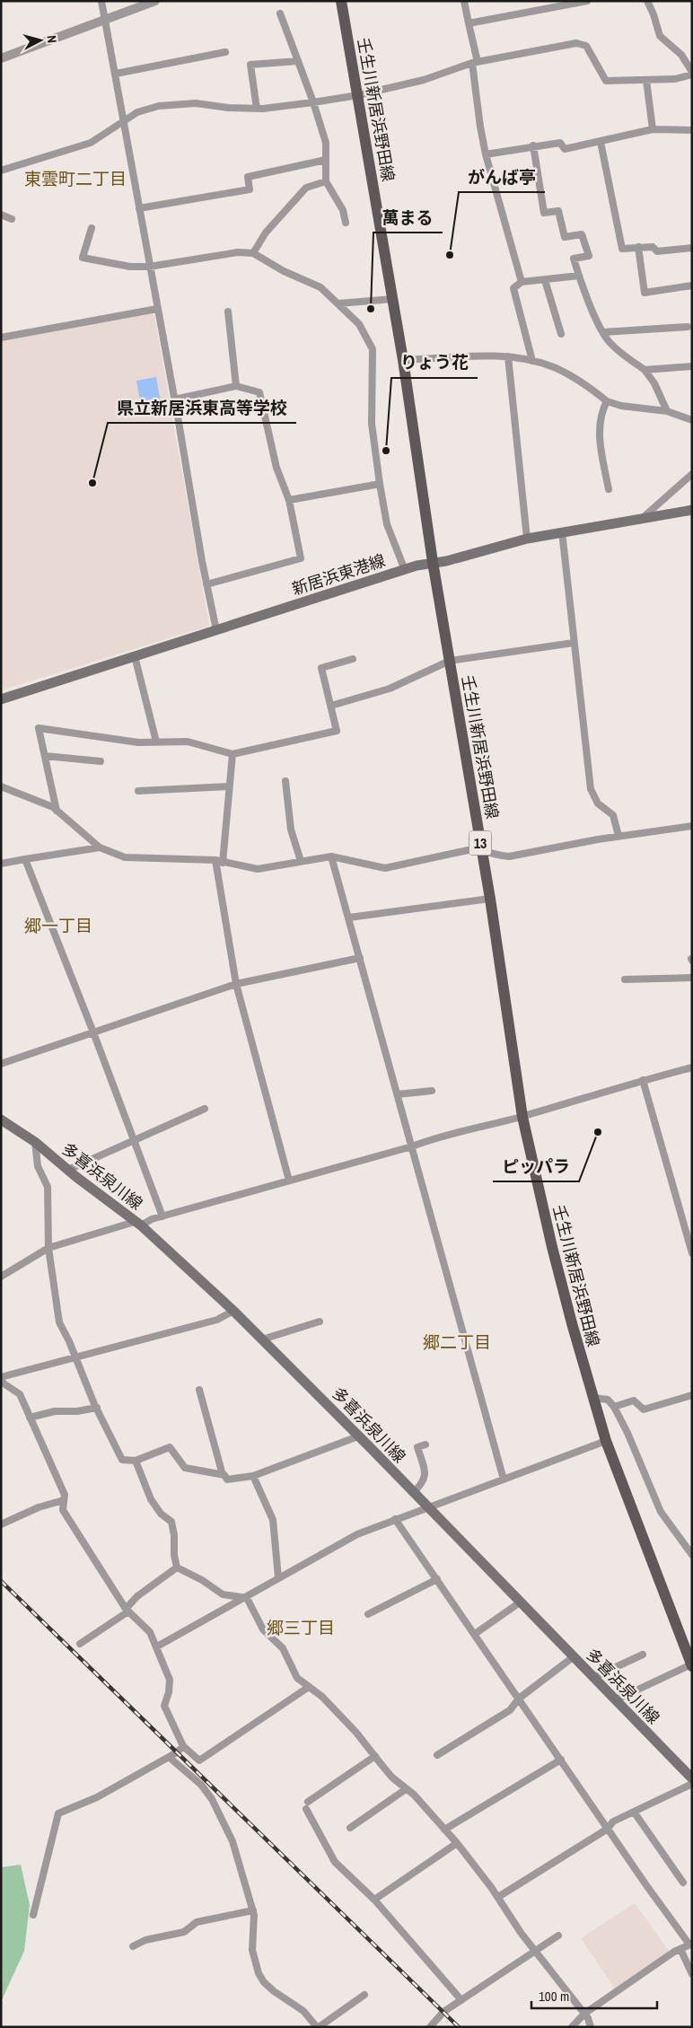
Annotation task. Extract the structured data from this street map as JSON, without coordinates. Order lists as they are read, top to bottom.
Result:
{
  "streets": {
    "main road": [
      "壬生川新居浜野田線",
      "新居浜東港線",
      "13",
      "多喜浜泉川線"
    ]
  },
  "crossings": [
    ["壬生川新居浜野田線", "新居浜東港線"]
  ],
  "districts": [
    "東雲町二丁目",
    "郷一丁目",
    "郷二丁目",
    "郷三丁目"
  ],
  "places": [
    "がんば亭",
    "萬まる",
    "りょう花",
    "県立新居浜東高等学校",
    "ピッパラ"
  ],
  "scale_bar": "100 m",
  "north": "right"
}
